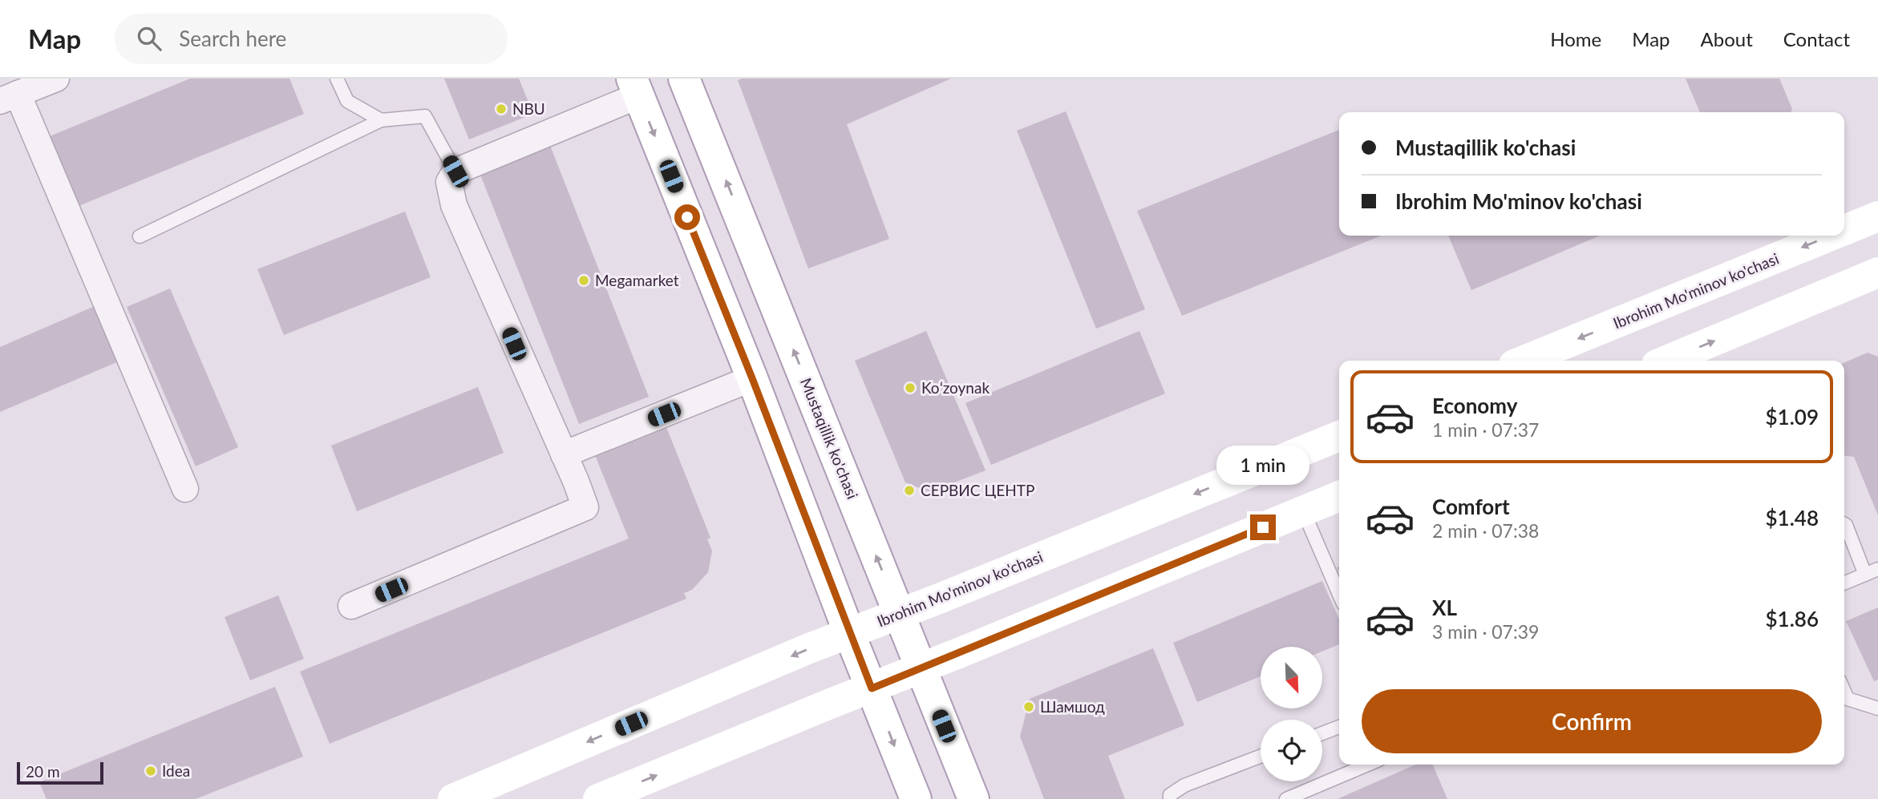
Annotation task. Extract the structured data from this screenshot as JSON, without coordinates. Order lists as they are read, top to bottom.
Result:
{
  "streets": {
    "main road": ["Ibrohim Mo'minov ko'chasi", "Mustaqillik ko'chasi"]
  },
  "crossings": [
    ["Ibrohim Mo'minov ko'chasi", "Mustaqillik ko'chasi"]
  ],
  "places": [
    "NBU",
    "Megamarket",
    "Koʻzoynak",
    "СЕРВИС ЦЕНТР",
    "Шамшод",
    "Idea"
  ],
  "scale_bar": "20 m",
  "north": "bottom right",
  "page": {
    "header": "Map",
    "search": "Search here",
    "nav": [
      "Home",
      "Map",
      "About",
      "Contact"
    ],
    "banner": ["Mustaqillik ko'chasi", "Ibrohim Mo'minov ko'chasi"],
    "list": [
      {
        "name": "Economy",
        "note": "1 min · 07:37",
        "value": "$1.09"
      },
      {
        "name": "Comfort",
        "note": "2 min · 07:38",
        "value": "$1.48"
      },
      {
        "name": "XL",
        "note": "3 min · 07:39",
        "value": "$1.86"
      }
    ],
    "bubble": "1 min",
    "buttons": "Confirm",
    "scale": "20 m"
  }
}
